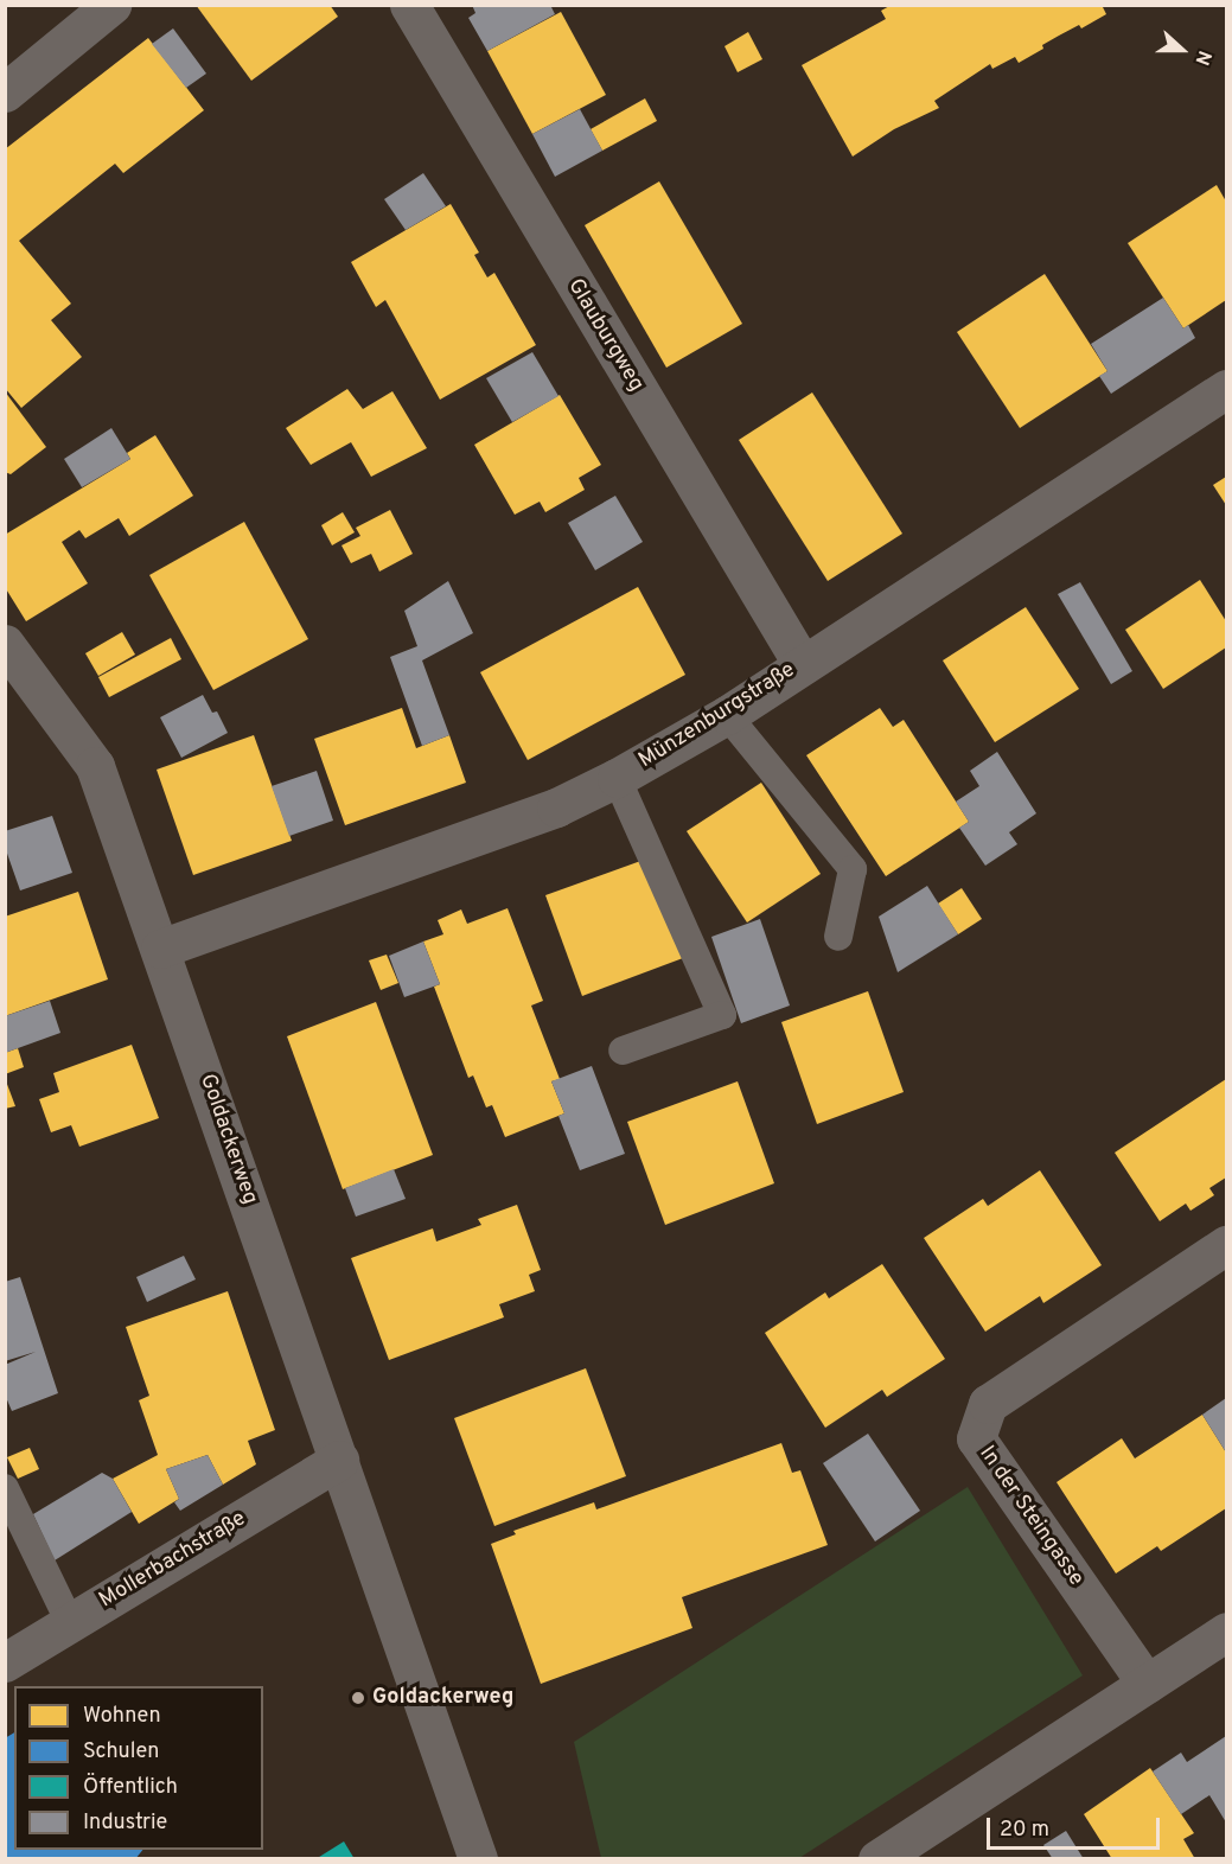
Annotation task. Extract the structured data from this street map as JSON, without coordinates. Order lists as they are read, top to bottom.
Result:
{
  "streets": {
    "street": [
      "Glauburgweg",
      "Münzenburgstraße",
      "Goldackerweg",
      "In der Steingasse",
      "Mollerbachstraße"
    ]
  },
  "crossings": [
    ["Glauburgweg", "Münzenburgstraße"],
    ["Münzenburgstraße", "Goldackerweg"],
    ["Goldackerweg", "Mollerbachstraße"]
  ],
  "places": ["Goldackerweg"],
  "legend": [
    "Wohnen",
    "Schulen",
    "Öffentlich",
    "Industrie"
  ],
  "scale_bar": "20 m",
  "north": "right"
}
